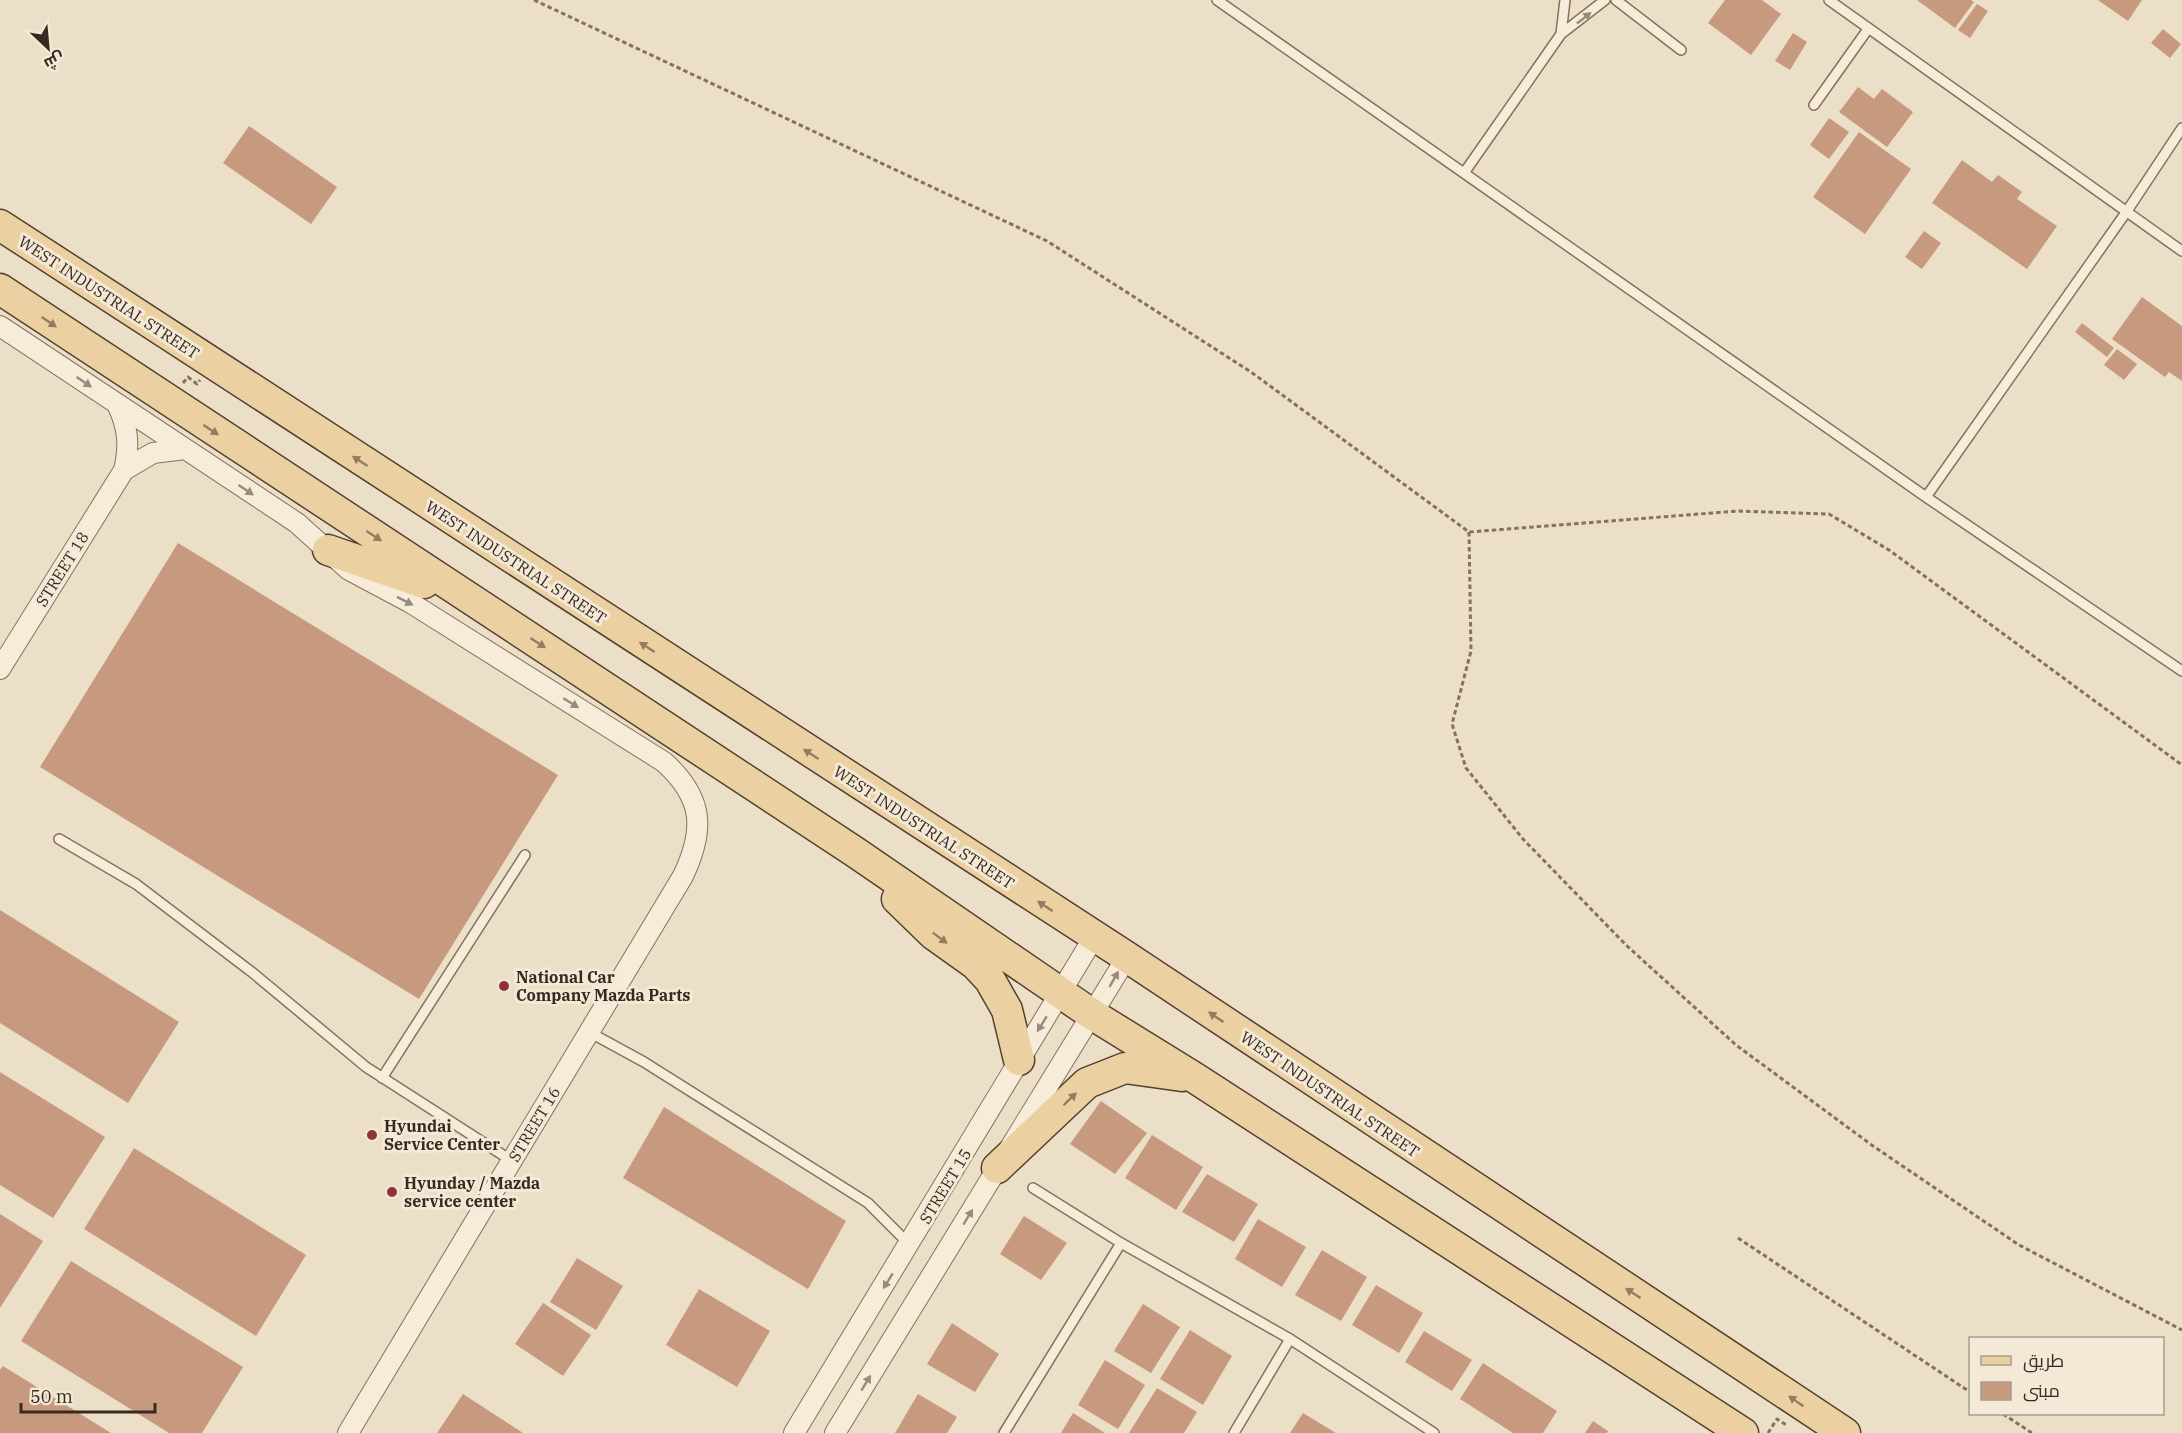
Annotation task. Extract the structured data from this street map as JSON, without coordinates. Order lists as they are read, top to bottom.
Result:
{
  "streets": {
    "main road": ["WEST INDUSTRIAL STREET"],
    "street": ["STREET 18", "STREET 16", "STREET 15"]
  },
  "crossings": [
    ["WEST INDUSTRIAL STREET", "STREET 15"]
  ],
  "places": ["National Car Company Mazda Parts", "Hyundai Service Center", "Hyunday / Mazda service center"],
  "legend": ["طريق", "مبنى"],
  "scale_bar": "50 m",
  "north": "bottom right"
}
